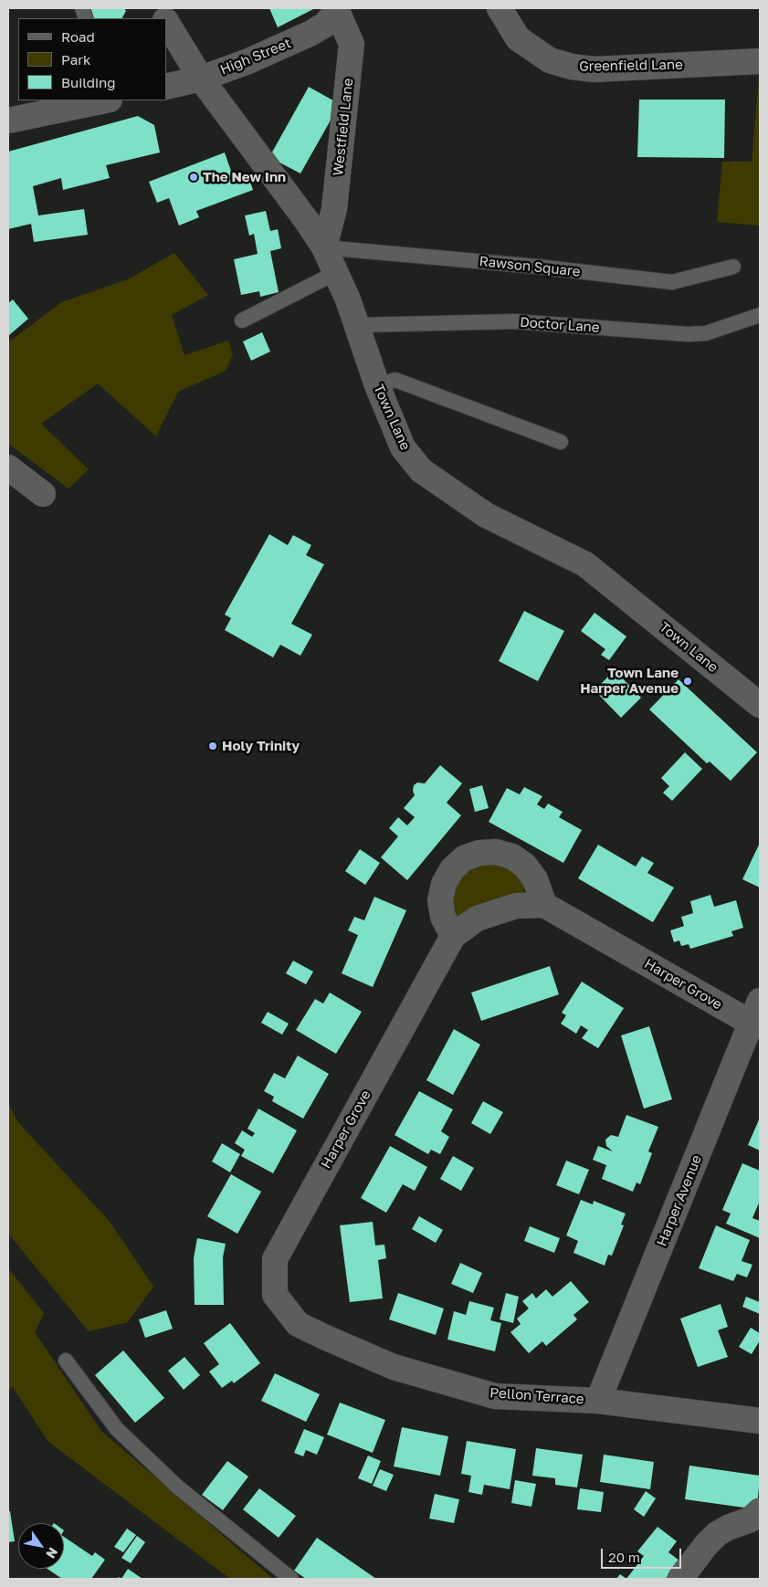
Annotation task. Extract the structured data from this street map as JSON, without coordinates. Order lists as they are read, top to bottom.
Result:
{
  "streets": {
    "street": [
      "High Street",
      "Greenfield Lane",
      "Westfield Lane",
      "Town Lane",
      "Harper Grove",
      "Harper Avenue",
      "Pellon Terrace"
    ],
    "lane": ["Rawson Square", "Doctor Lane"]
  },
  "crossings": [
    ["High Street", "Westfield Lane"],
    ["High Street", "Town Lane"],
    ["Westfield Lane", "Rawson Square"],
    ["Westfield Lane", "Town Lane"],
    ["Rawson Square", "Town Lane"],
    ["Doctor Lane", "Town Lane"],
    ["Harper Grove", "Harper Avenue"],
    ["Harper Grove", "Pellon Terrace"],
    ["Harper Avenue", "Pellon Terrace"]
  ],
  "places": ["The New Inn", "Town Lane Harper Avenue", "Holy Trinity"],
  "legend": ["Road", "Park", "Building"],
  "scale_bar": "20 m",
  "north": "bottom right"
}
